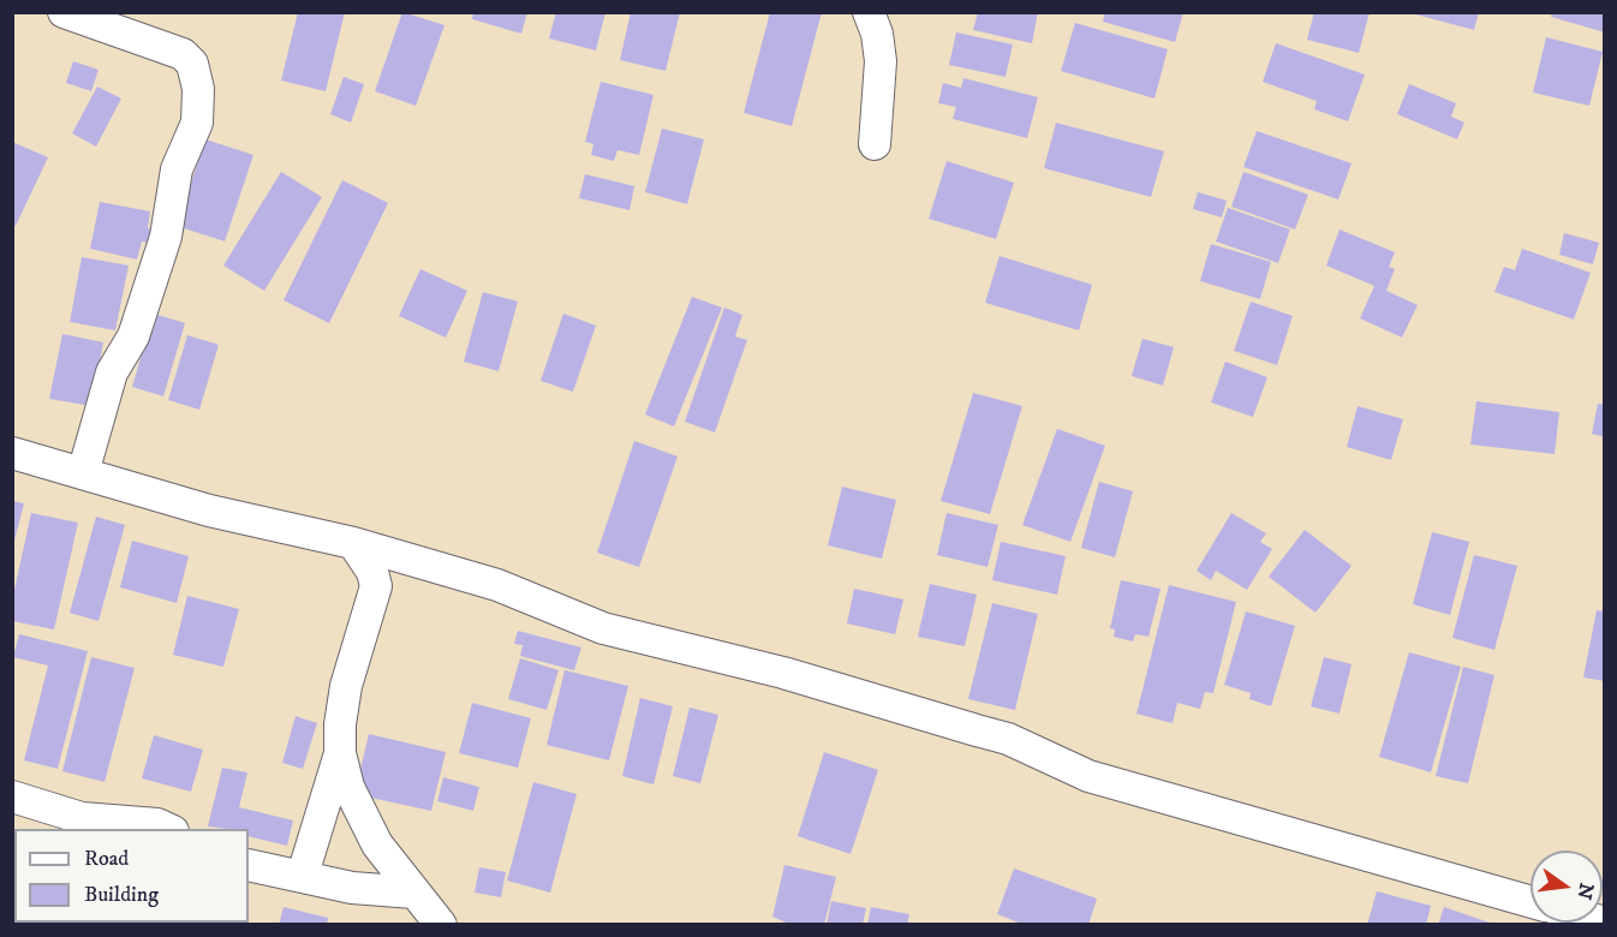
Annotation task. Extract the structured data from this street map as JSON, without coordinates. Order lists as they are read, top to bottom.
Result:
{
  "legend": ["Road", "Building"],
  "north": "right"
}
